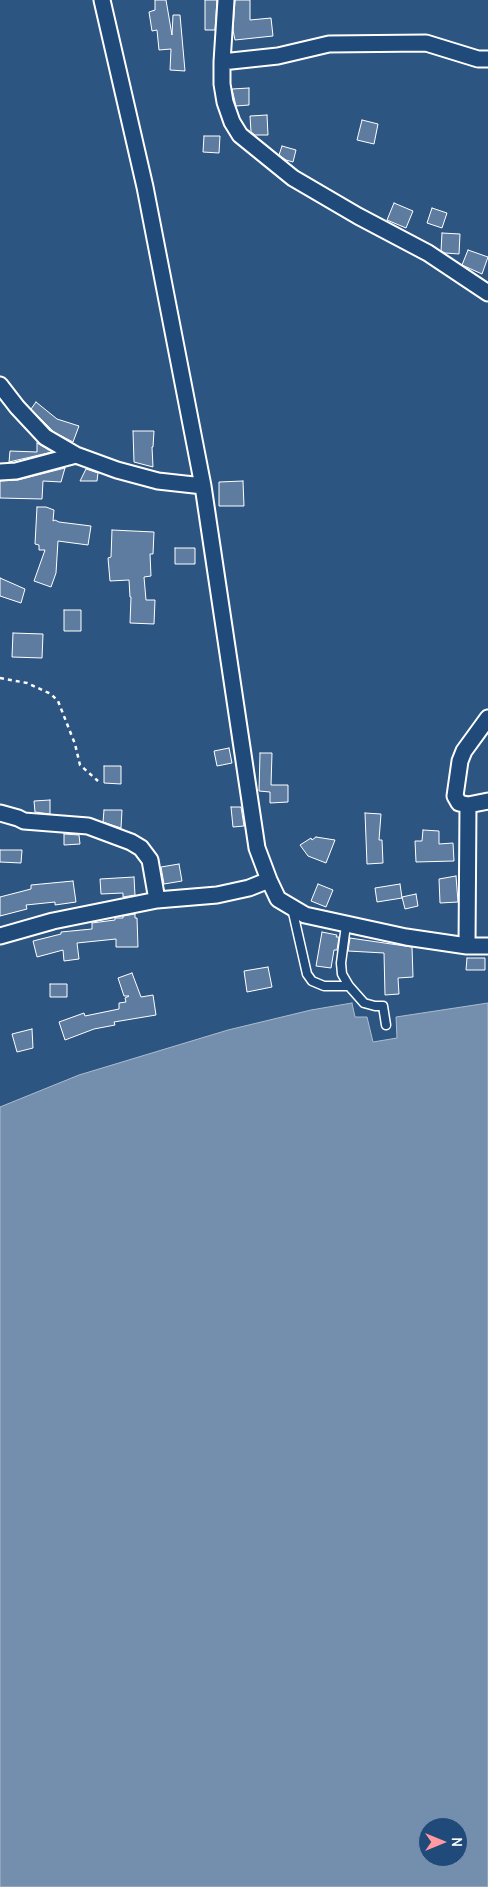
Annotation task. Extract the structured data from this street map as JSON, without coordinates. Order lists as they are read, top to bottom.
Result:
{
  "north": "right"
}
